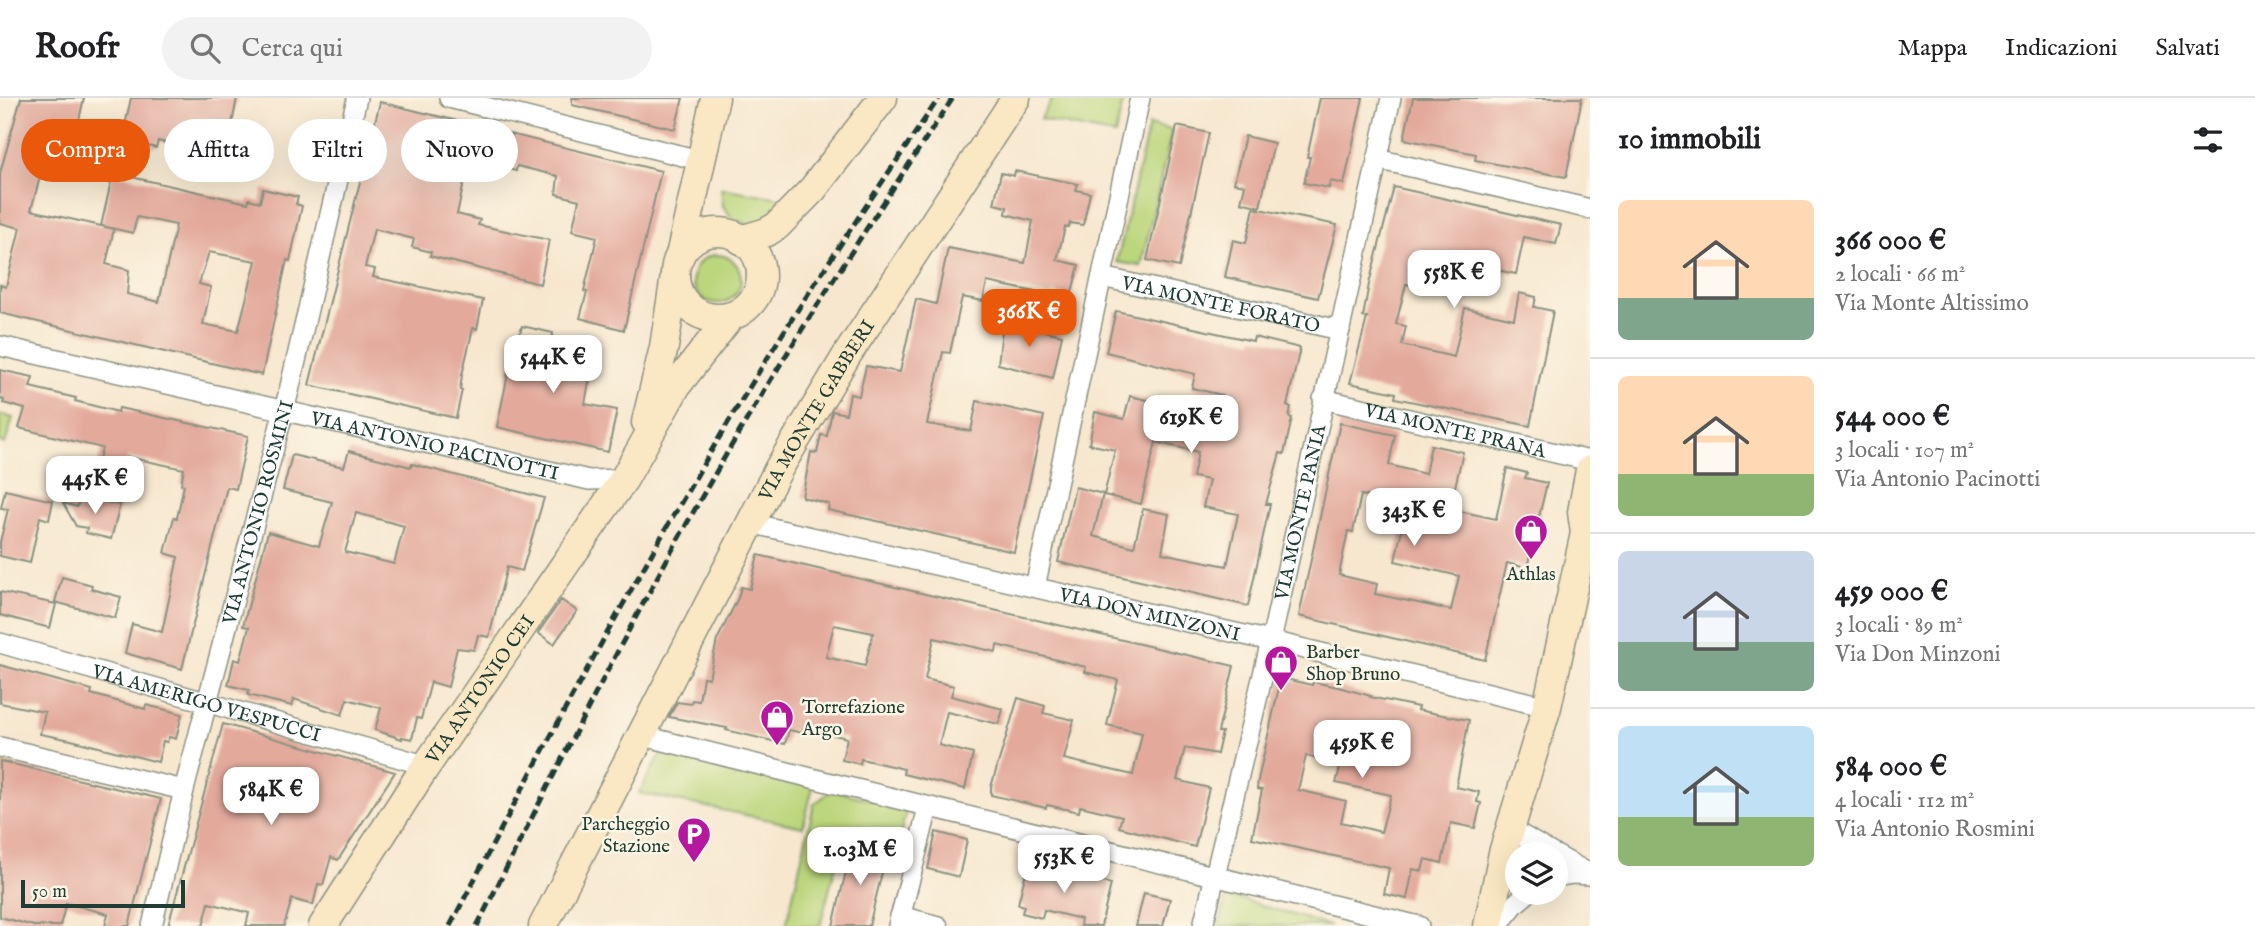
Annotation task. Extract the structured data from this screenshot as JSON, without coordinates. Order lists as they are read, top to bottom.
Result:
{
  "streets": {
    "street": [
      "VIA MONTE FORATO",
      "VIA MONTE GABBERI",
      "VIA MONTE PRANA",
      "VIA ANTONIO PACINOTTI",
      "VIA ANTONIO ROSMINI",
      "VIA MONTE PANIA",
      "VIA DON MINZONI",
      "VIA ANTONIO CEI",
      "VIA AMERIGO VESPUCCI"
    ]
  },
  "crossings": [
    ["VIA MONTE FORATO", "VIA MONTE PANIA"],
    ["VIA MONTE GABBERI", "VIA DON MINZONI"],
    ["VIA MONTE PRANA", "VIA MONTE PANIA"],
    ["VIA ANTONIO PACINOTTI", "VIA ANTONIO ROSMINI"],
    ["VIA ANTONIO PACINOTTI", "VIA ANTONIO CEI"],
    ["VIA ANTONIO ROSMINI", "VIA AMERIGO VESPUCCI"],
    ["VIA MONTE PANIA", "VIA DON MINZONI"]
  ],
  "places": {
    "shop": ["Athlas", "Barber Shop Bruno", "Torrefazione Argo"],
    "parking": ["Parcheggio Stazione"]
  },
  "scale_bar": "50 m",
  "page": {
    "header": "Roofr",
    "search": "Cerca qui",
    "nav": ["Mappa", "Indicazioni", "Salvati"],
    "heading": "10 immobili",
    "chip": [
      "Compra",
      "Affitta",
      "Filtri",
      "Nuovo"
    ],
    "list": [
      {
        "name": "366 000 €",
        "note": "2 locali · 66 m² · Via Monte Altissimo"
      },
      {
        "name": "544 000 €",
        "note": "3 locali · 107 m² · Via Antonio Pacinotti"
      },
      {
        "name": "459 000 €",
        "note": "3 locali · 89 m² · Via Don Minzoni"
      },
      {
        "name": "584 000 €",
        "note": "4 locali · 112 m² · Via Antonio Rosmini"
      }
    ],
    "price": [
      "558K €",
      "366K €",
      "544K €",
      "619K €",
      "445K €",
      "343K €",
      "459K €",
      "584K €",
      "1.03M €",
      "553K €"
    ],
    "scale": "50 m"
  }
}
